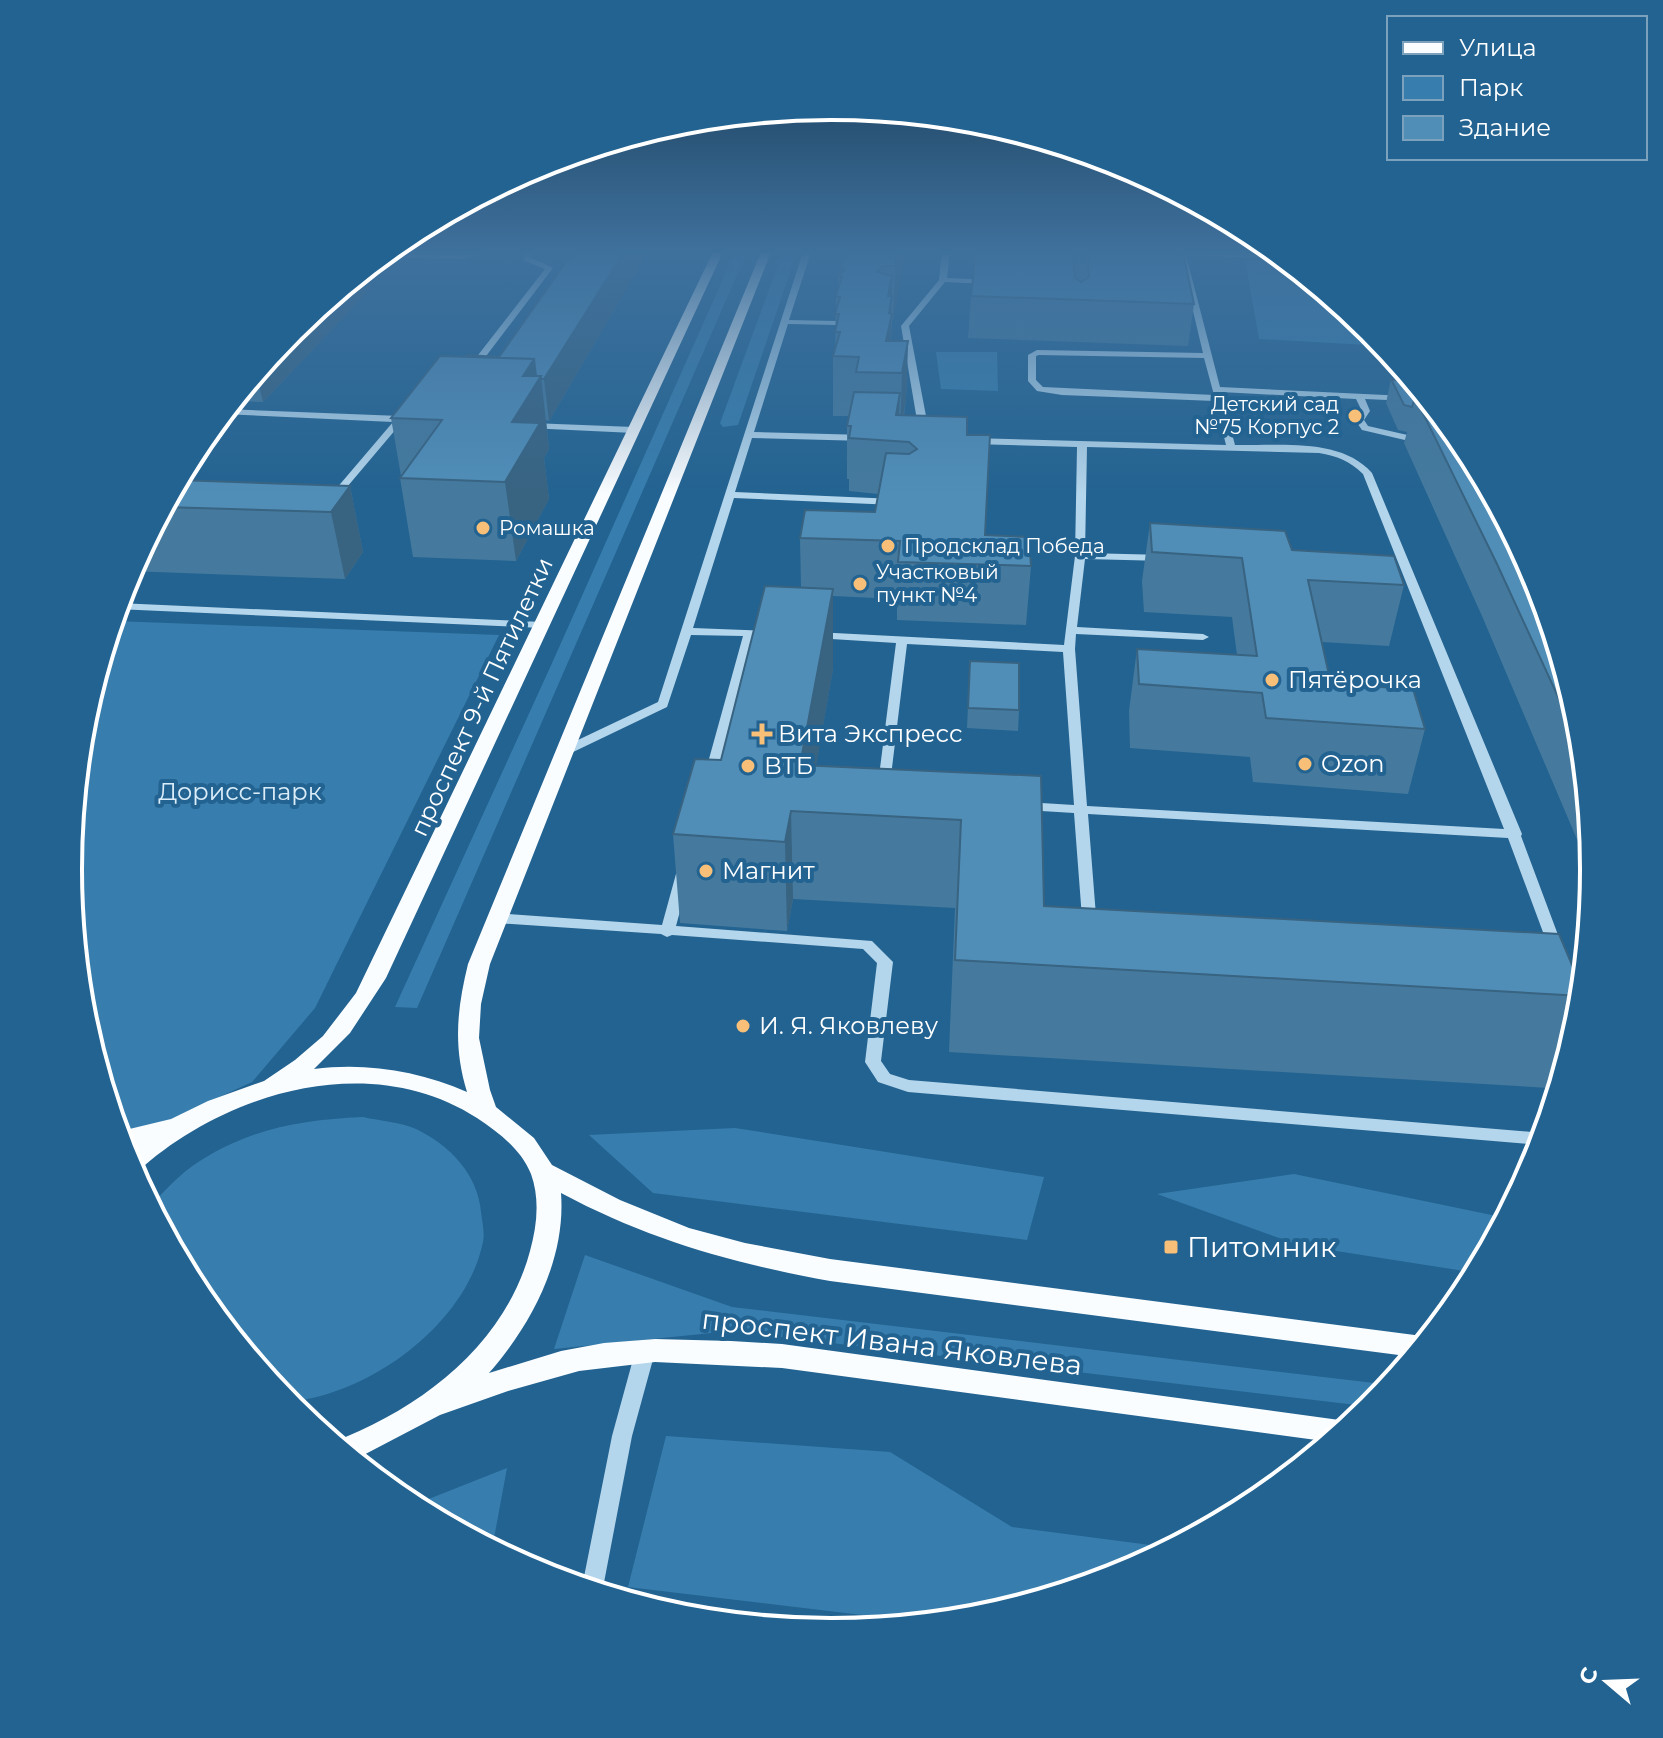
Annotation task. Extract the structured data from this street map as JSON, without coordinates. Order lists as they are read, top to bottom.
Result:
{
  "streets": {
    "main road": ["проспект 9-й Пятилетки", "проспект Ивана Яковлева"]
  },
  "parks": ["Дорисс-парк"],
  "places": {
    "other": [
      "Детский сад №75 Корпус 2",
      "Ромашка",
      "Продсклад Победа",
      "Участковый пункт №4",
      "Пятёрочка",
      "Ozon",
      "ВТБ",
      "Магнит",
      "И. Я. Яковлеву"
    ],
    "health": ["Вита Экспресс"],
    "transit": ["Питомник"]
  },
  "legend": ["Улица", "Парк", "Здание"],
  "north": "left"
}
